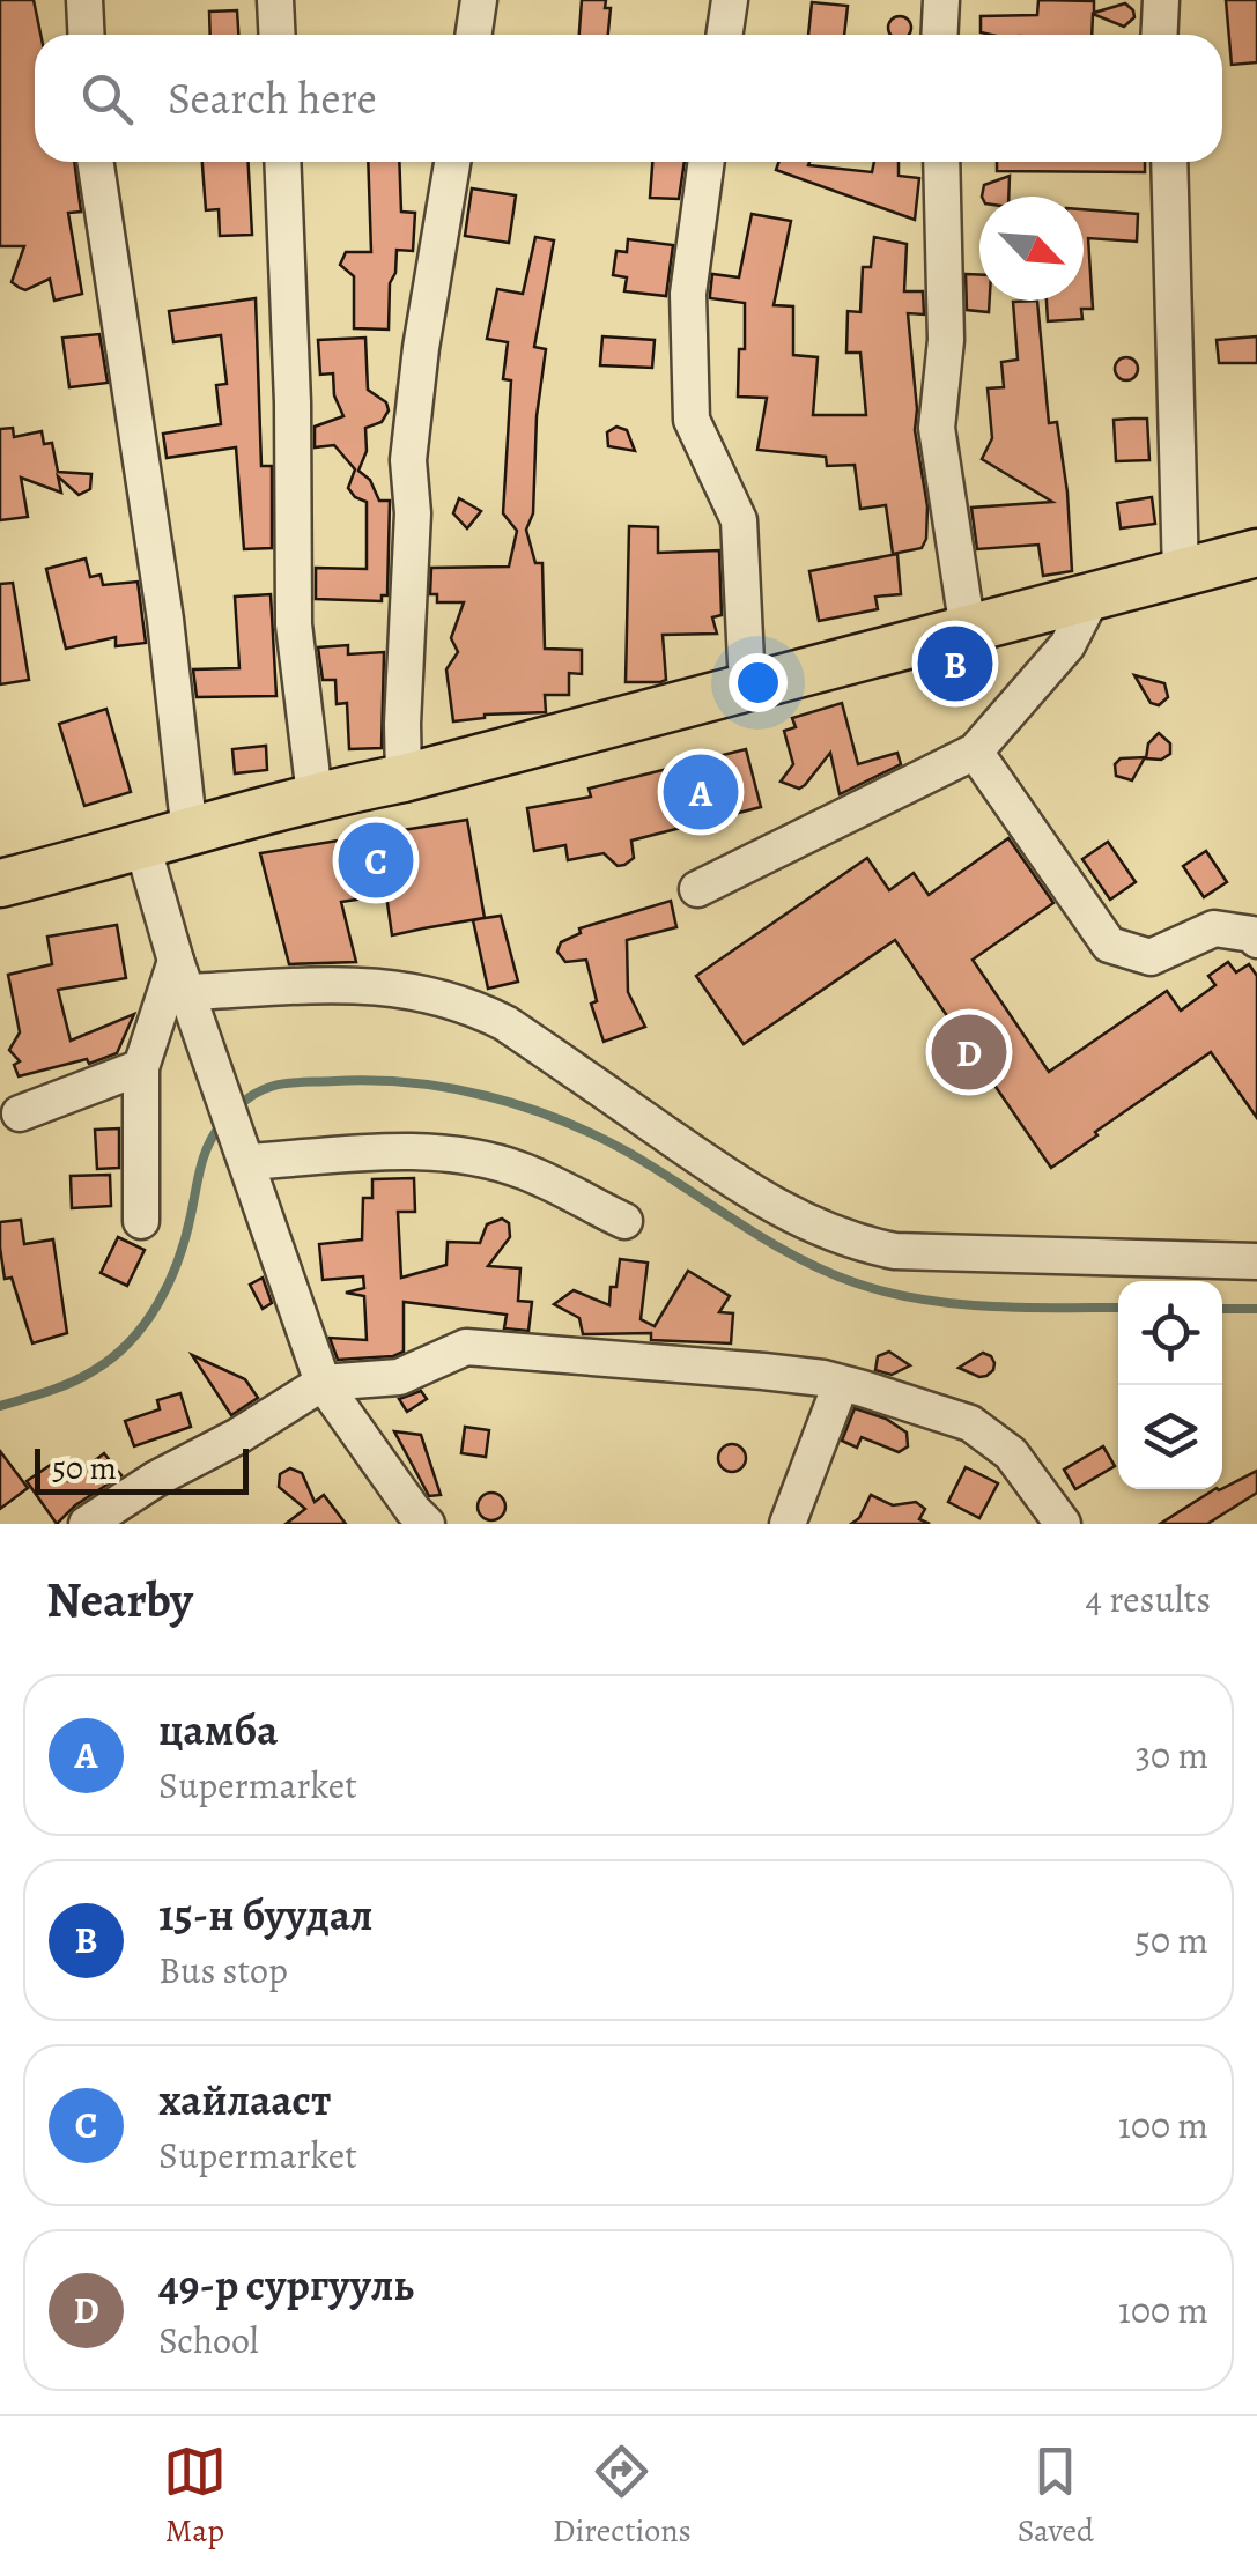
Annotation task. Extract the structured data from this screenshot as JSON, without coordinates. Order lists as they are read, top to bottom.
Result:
{
  "scale_bar": "50 m",
  "north": "bottom right",
  "page": {
    "search": "Search here",
    "pins": [
      "B",
      "A",
      "C",
      "D"
    ],
    "scale": "50 m",
    "heading": ["Nearby", "4 results"],
    "list": [
      {
        "mark": "A",
        "name": "цамба",
        "note": "Supermarket",
        "value": "30 m"
      },
      {
        "mark": "B",
        "name": "15-н буудал",
        "note": "Bus stop",
        "value": "50 m"
      },
      {
        "mark": "C",
        "name": "хайлааст",
        "note": "Supermarket",
        "value": "100 m"
      },
      {
        "mark": "D",
        "name": "49-р сургууль",
        "note": "School",
        "value": "100 m"
      }
    ],
    "nav": ["Map", "Directions", "Saved"]
  }
}
